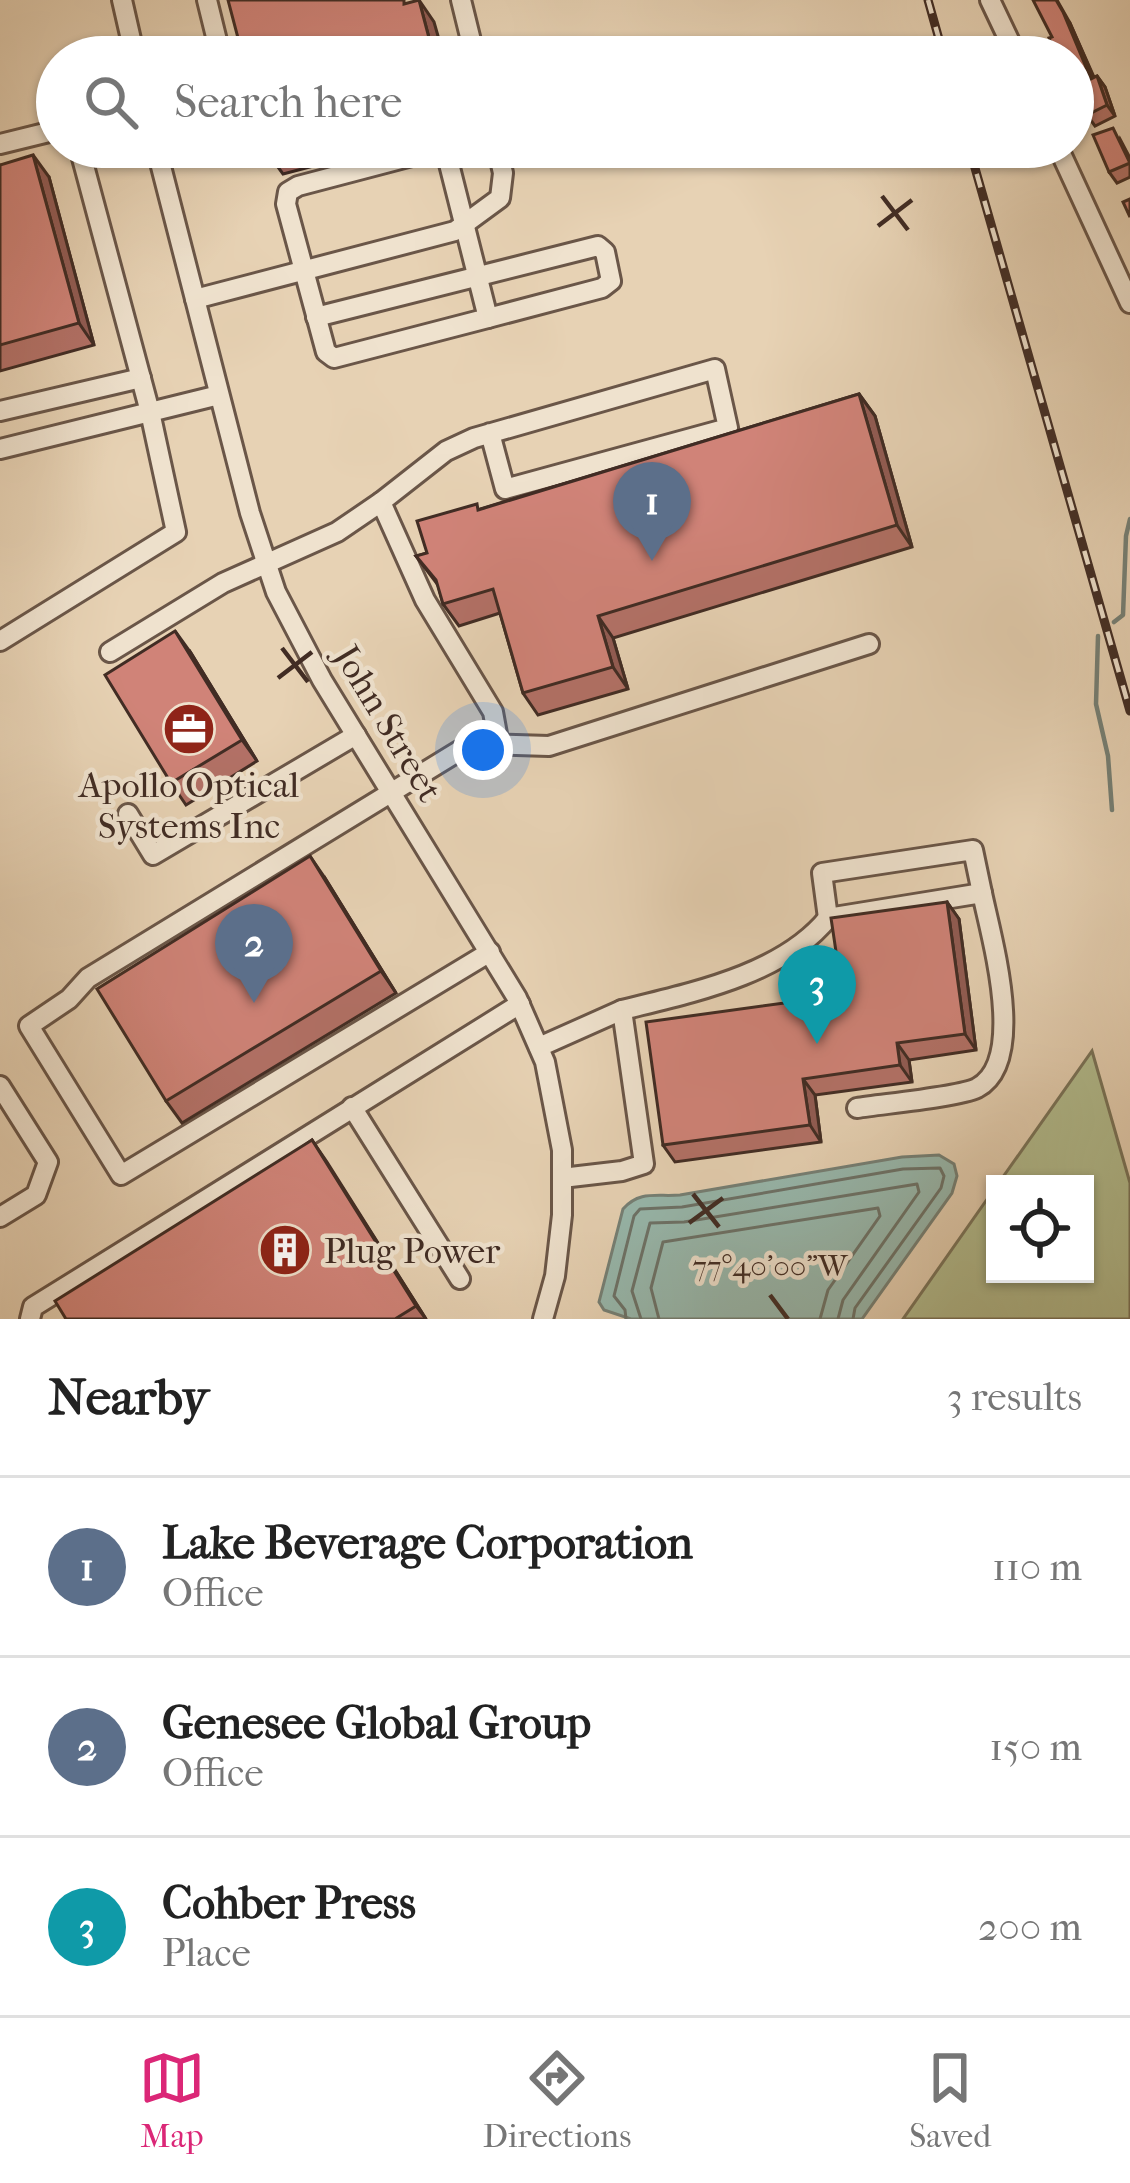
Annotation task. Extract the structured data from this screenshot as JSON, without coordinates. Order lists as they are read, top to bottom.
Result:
{
  "streets": {
    "street": ["John Street"]
  },
  "places": {
    "office": ["Apollo Optical Systems Inc"],
    "building": ["Plug Power"]
  },
  "page": {
    "search": "Search here",
    "pins": ["1", "2", "3"],
    "heading": ["Nearby", "3 results"],
    "list": [
      {
        "mark": "1",
        "name": "Lake Beverage Corporation",
        "note": "Office",
        "value": "110 m"
      },
      {
        "mark": "2",
        "name": "Genesee Global Group",
        "note": "Office",
        "value": "150 m"
      },
      {
        "mark": "3",
        "name": "Cohber Press",
        "note": "Place",
        "value": "200 m"
      }
    ],
    "nav": ["Map", "Directions", "Saved"]
  },
  "coordinates": ["77°40'00\"W"]
}
